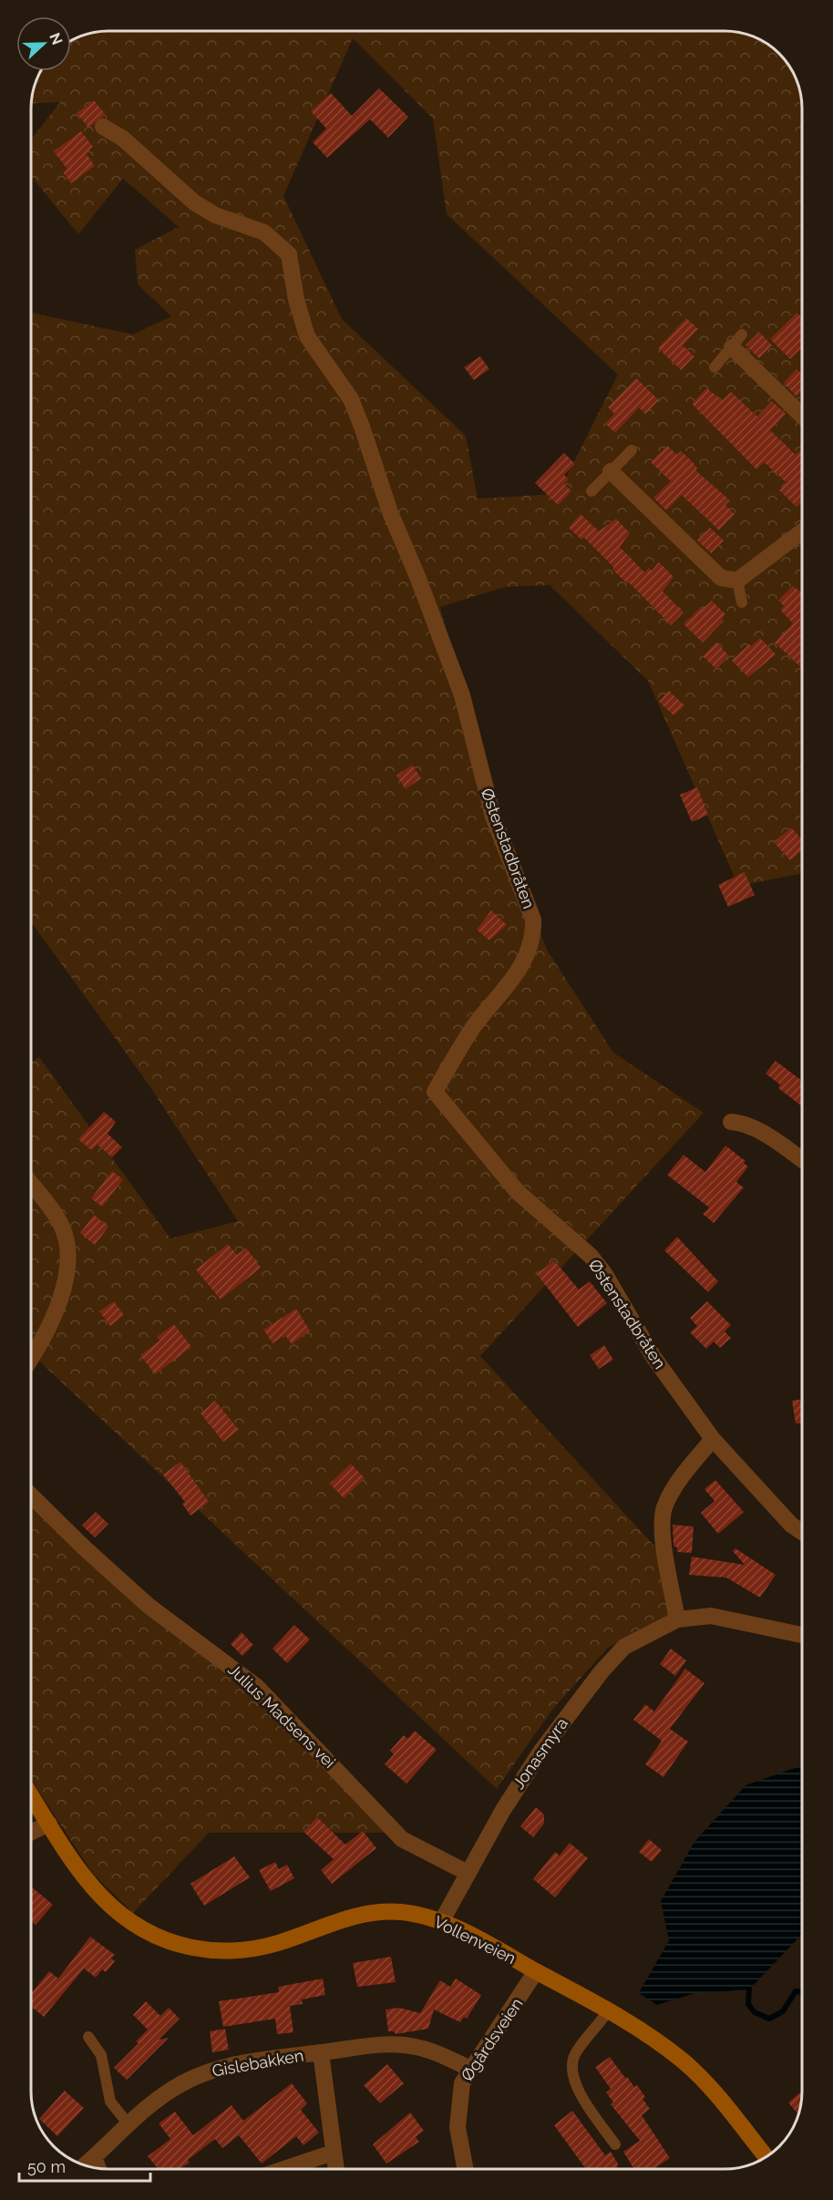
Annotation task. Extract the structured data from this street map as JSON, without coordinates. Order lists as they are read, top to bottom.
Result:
{
  "streets": {
    "main road": ["Vollenveien"],
    "street": [
      "Østenstadbråten",
      "Julius Madsens vei",
      "Jonasmyra",
      "Øgårdsveien",
      "Gislebakken"
    ]
  },
  "crossings": [
    ["Julius Madsens vei", "Jonasmyra"],
    ["Jonasmyra", "Vollenveien"],
    ["Vollenveien", "Øgårdsveien"],
    ["Øgårdsveien", "Gislebakken"]
  ],
  "scale_bar": "50 m",
  "north": "right"
}
